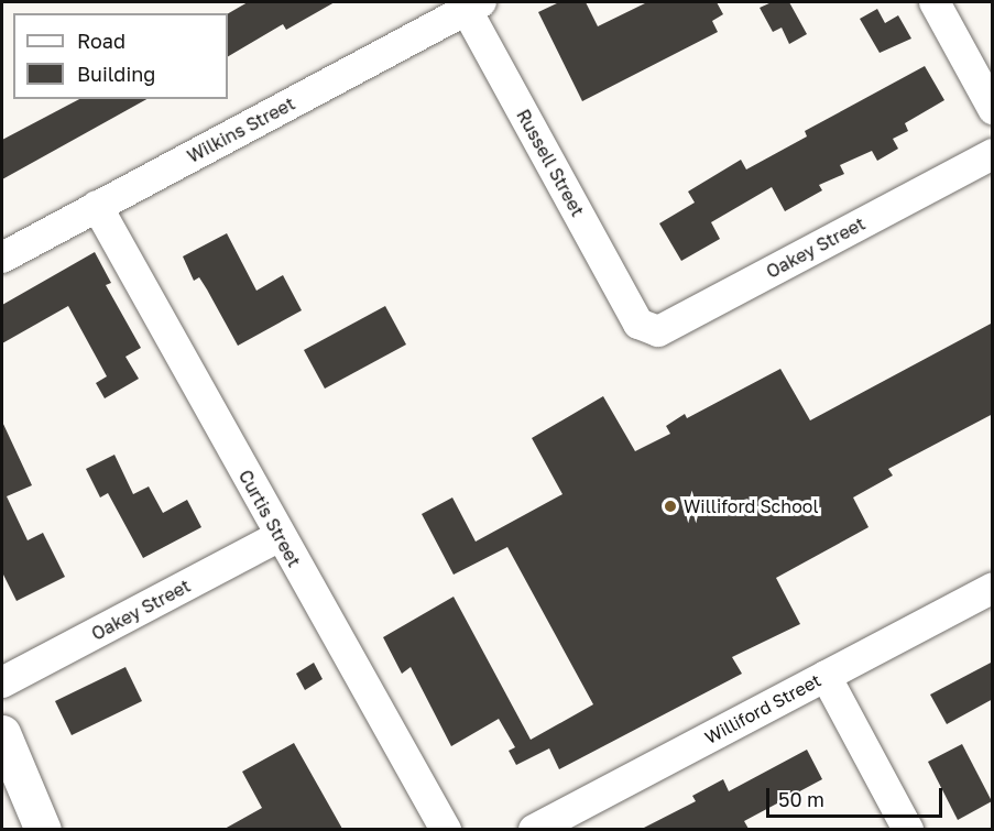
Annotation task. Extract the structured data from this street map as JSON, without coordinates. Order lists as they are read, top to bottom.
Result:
{
  "streets": {
    "street": [
      "Wilkins Street",
      "Russell Street",
      "Oakey Street",
      "Curtis Street",
      "Williford Street"
    ]
  },
  "crossings": [
    ["Wilkins Street", "Russell Street"],
    ["Wilkins Street", "Curtis Street"],
    ["Russell Street", "Oakey Street"],
    ["Oakey Street", "Curtis Street"]
  ],
  "places": ["Williford School"],
  "legend": ["Road", "Building"],
  "scale_bar": "50 m"
}
